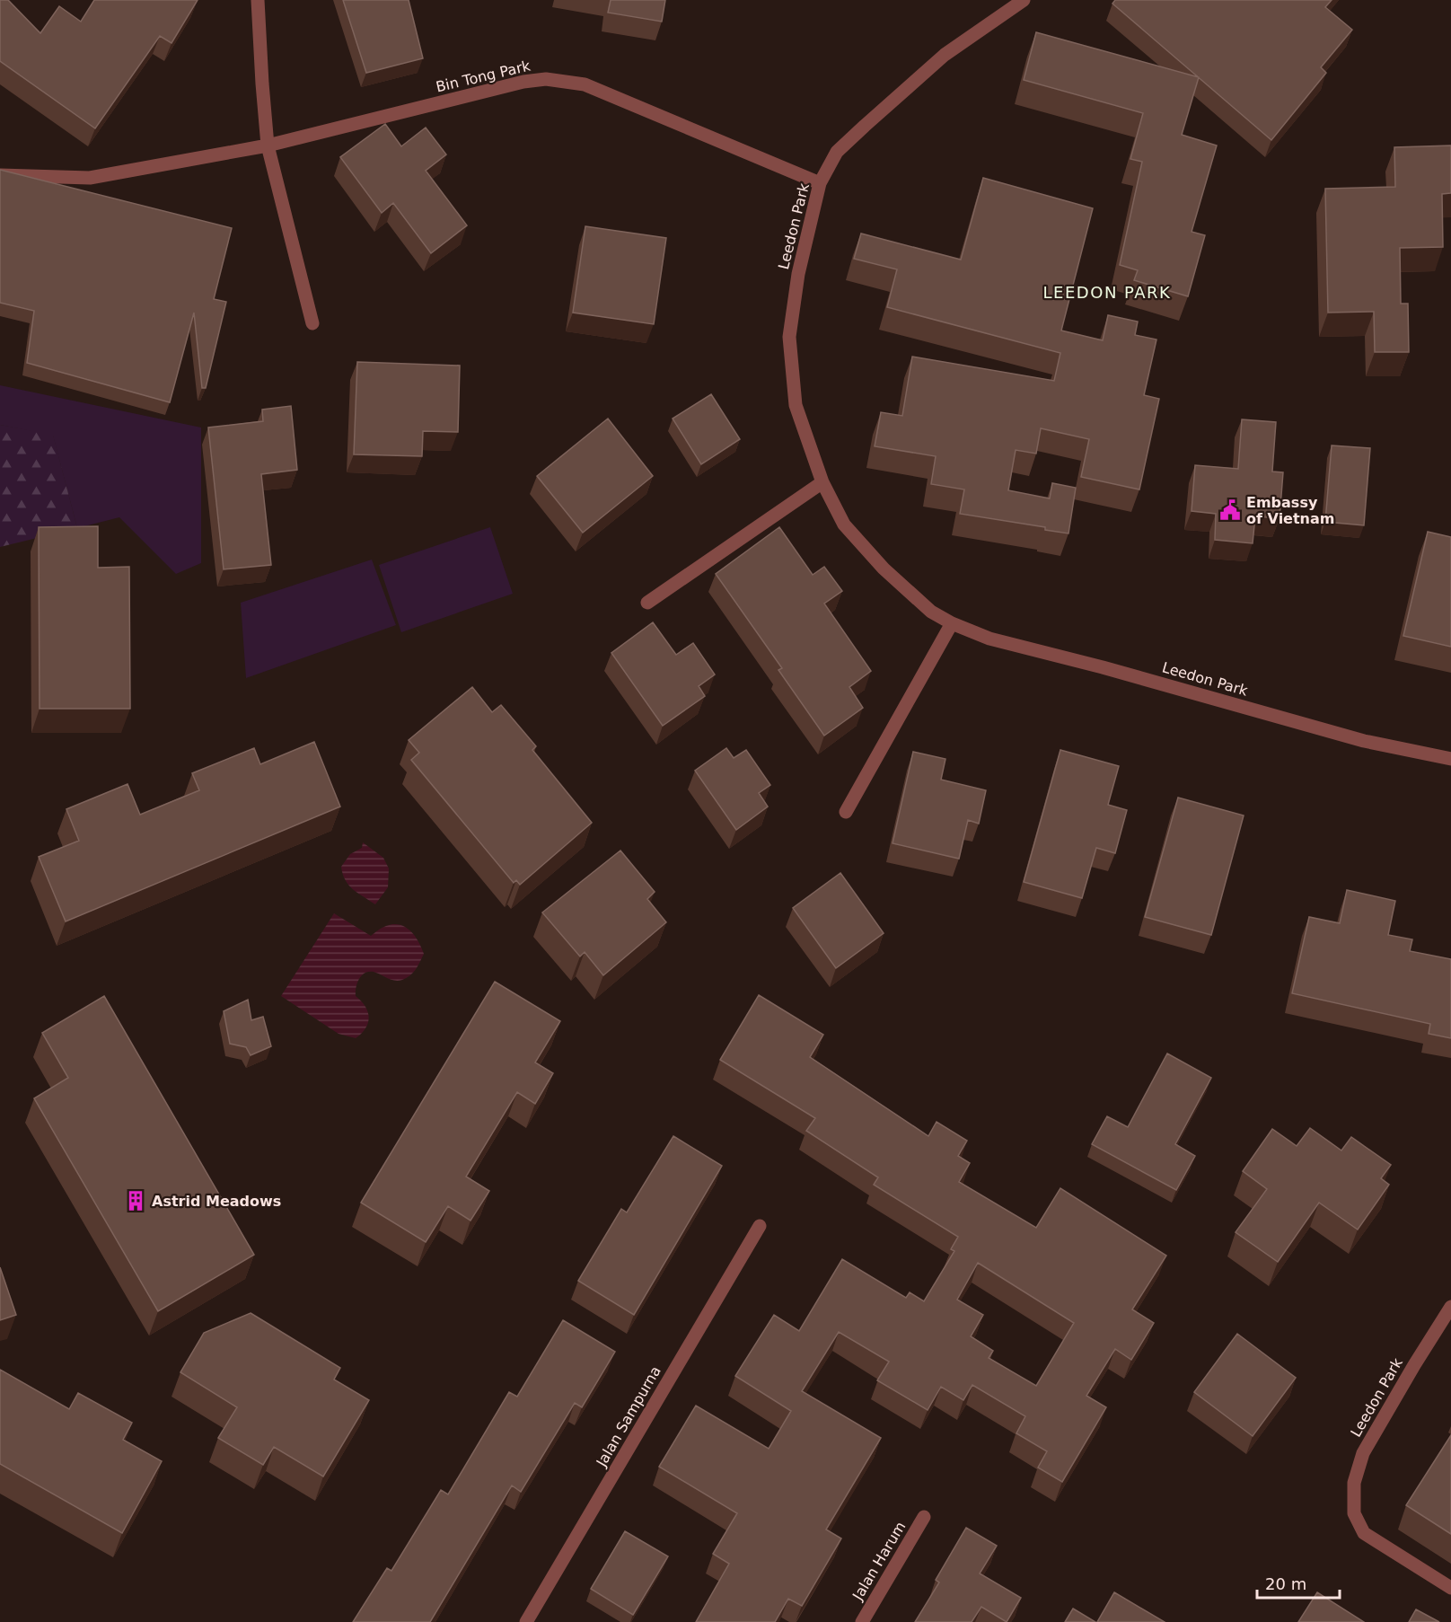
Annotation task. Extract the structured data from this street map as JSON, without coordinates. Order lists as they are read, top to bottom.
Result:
{
  "streets": {
    "street": [
      "Bin Tong Park",
      "Leedon Park",
      "Jalan Sampurna",
      "Jalan Harum"
    ]
  },
  "crossings": [
    ["Bin Tong Park", "Leedon Park"]
  ],
  "districts": ["LEEDON PARK"],
  "places": {
    "public building": ["Embassy of Vietnam"],
    "building": ["Astrid Meadows"]
  },
  "scale_bar": "20 m"
}
